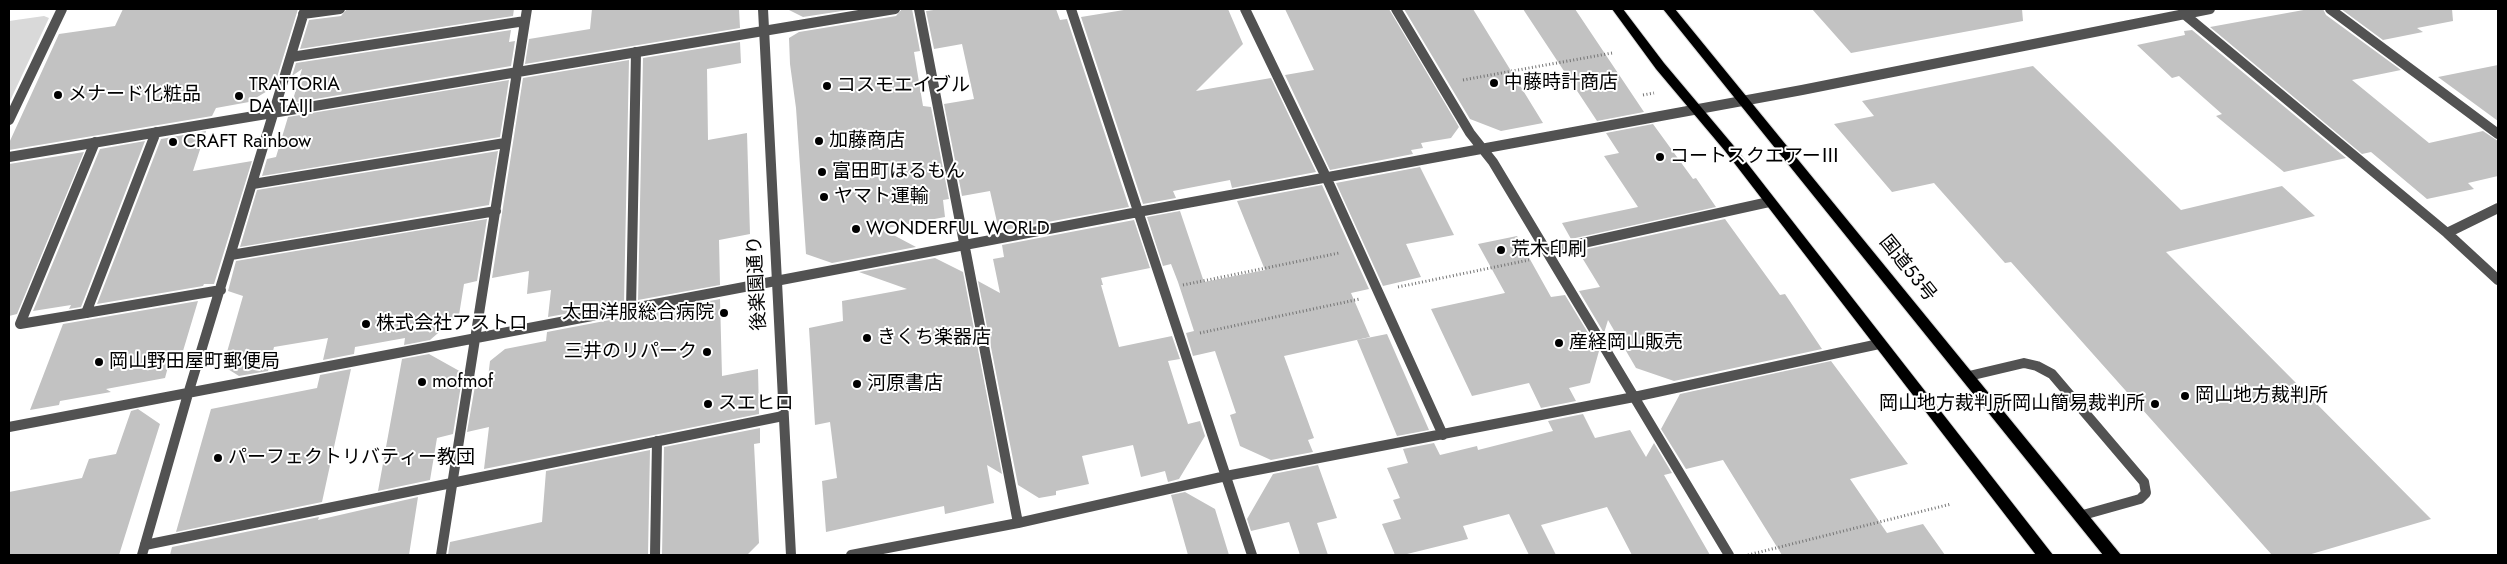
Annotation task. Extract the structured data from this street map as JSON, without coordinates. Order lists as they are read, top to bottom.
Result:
{
  "streets": {
    "highway": ["国道53号"],
    "street": ["後楽園通り"]
  },
  "places": [
    "中藤時計商店",
    "コスモエイブル",
    "メナード化粧品",
    "TRATTORIA DA TAIJI",
    "加藤商店",
    "CRAFT Rainbow",
    "コートスクエアーⅢ",
    "富田町ほるもん",
    "ヤマト運輸",
    "WONDERFUL WORLD",
    "荒木印刷",
    "太田洋服総合病院",
    "株式会社アストロ",
    "きくち楽器店",
    "産経岡山販売",
    "三井のリパーク",
    "岡山野田屋町郵便局",
    "mofmof",
    "河原書店",
    "岡山地方裁判所",
    "スエヒロ",
    "岡山地方裁判所岡山簡易裁判所",
    "パーフェクトリバティー教団"
  ]
}
